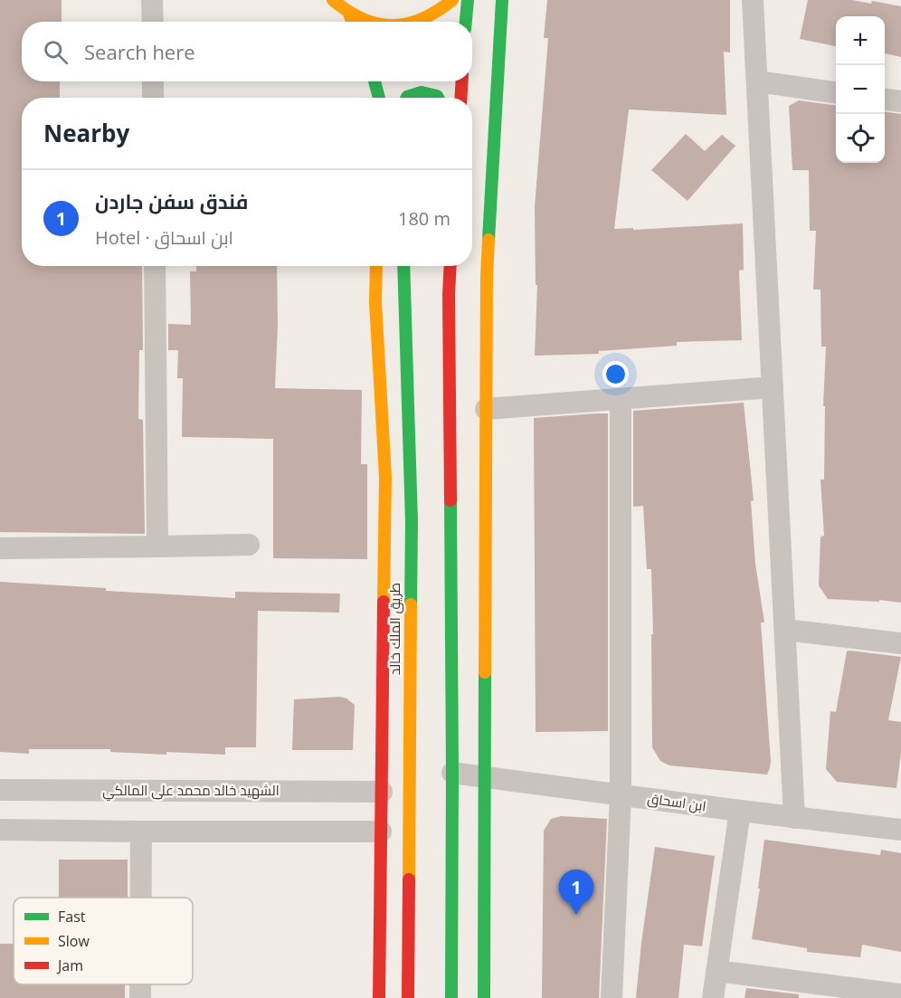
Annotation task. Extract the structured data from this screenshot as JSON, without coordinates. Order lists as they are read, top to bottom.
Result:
{
  "streets": {
    "main road": ["طريق الملك خالد"],
    "street": ["الشهيد خالد محمد على المالكي", "ابن اسحاق"]
  },
  "legend": ["Fast", "Slow", "Jam"],
  "page": {
    "map_buttons": ["+", "−"],
    "search": "Search here",
    "heading": "Nearby",
    "list": [
      {
        "mark": "1",
        "name": "فندق سفن جاردن",
        "note": "Hotel · ابن اسحاق",
        "value": "180 m"
      }
    ],
    "pins": "1"
  }
}
